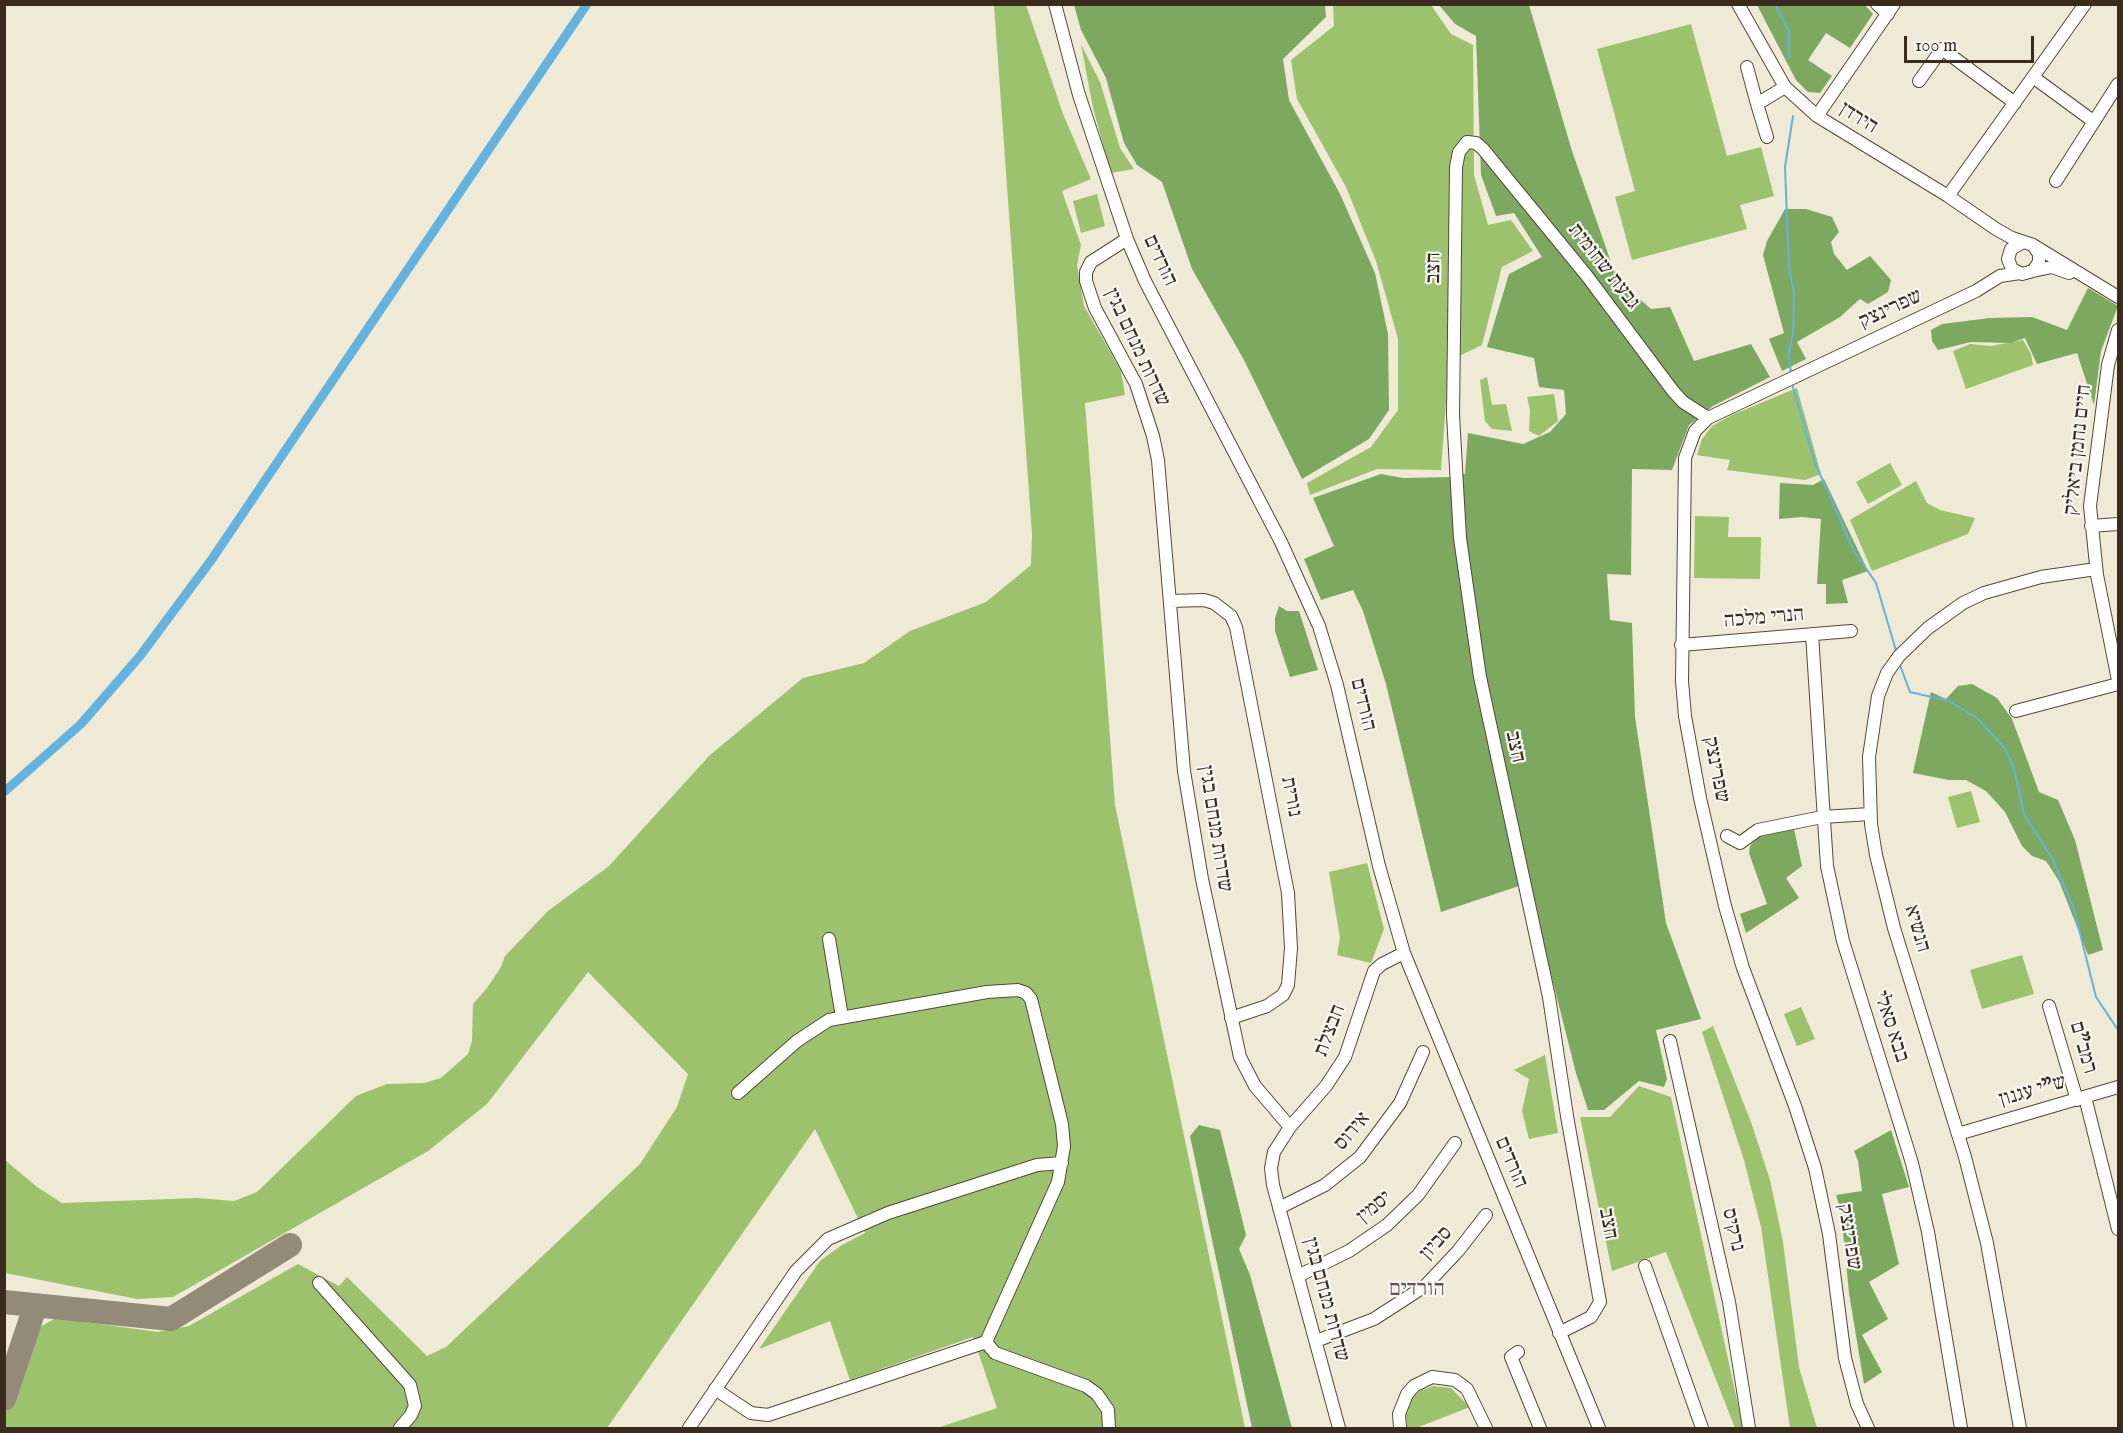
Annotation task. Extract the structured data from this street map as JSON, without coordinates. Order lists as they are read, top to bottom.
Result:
{
  "streets": {
    "street": [
      "הירדן",
      "הורדים",
      "גבעת שחומית",
      "חצב",
      "שפרינצק",
      "שדרות מנחם בגין",
      "חיים נחמן ביאליק",
      "הנרי מלכה",
      "נורית",
      "הנשיא",
      "בבא סאלי",
      "חבצלת",
      "רמב\"ם",
      "ש\"י עגנון",
      "אירוס",
      "יסמין",
      "נרקיס",
      "סביון"
    ]
  },
  "crossings": [
    ["הירדן", "שפרינצק"],
    ["הורדים", "חצב"],
    ["הורדים", "שדרות מנחם בגין"],
    ["הורדים", "חבצלת"],
    ["גבעת שחומית", "חצב"],
    ["גבעת שחומית", "שפרינצק"],
    ["שפרינצק", "הנרי מלכה"],
    ["שדרות מנחם בגין", "נורית"],
    ["שדרות מנחם בגין", "חבצלת"],
    ["שדרות מנחם בגין", "אירוס"],
    ["שדרות מנחם בגין", "יסמין"],
    ["שדרות מנחם בגין", "סביון"],
    ["חיים נחמן ביאליק", "הנשיא"],
    ["הנרי מלכה", "בבא סאלי"],
    ["הנשיא", "ש\"י עגנון"],
    ["רמב\"ם", "ש\"י עגנון"]
  ],
  "districts": ["הורדים"],
  "scale_bar": "100 m"
}
